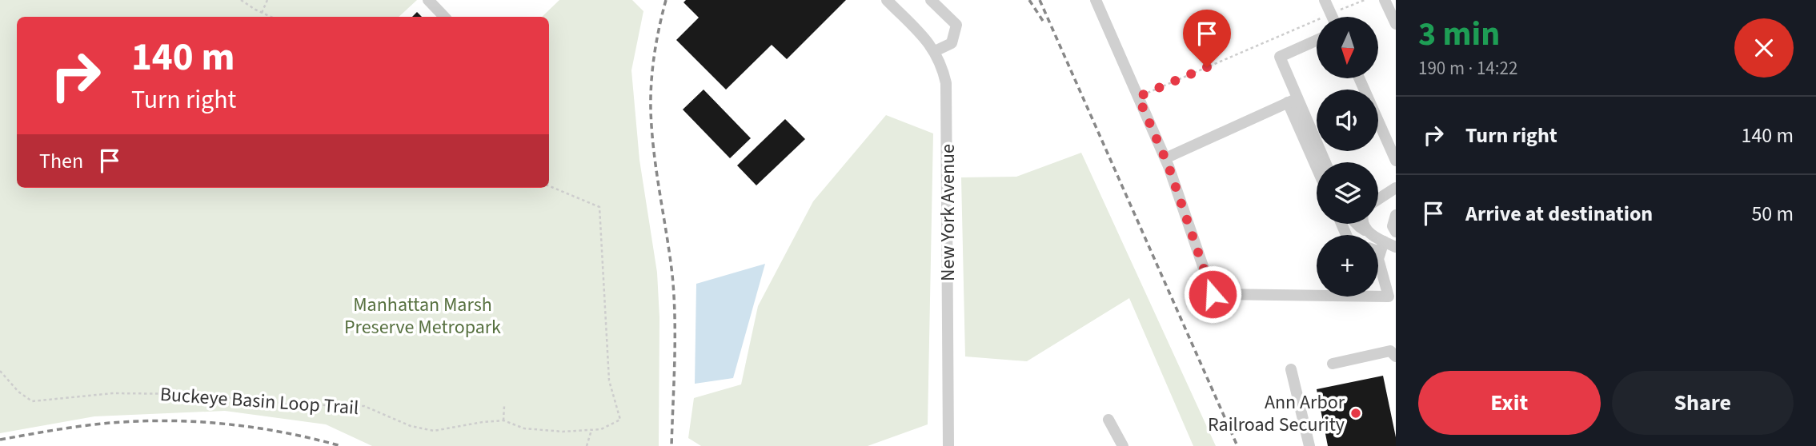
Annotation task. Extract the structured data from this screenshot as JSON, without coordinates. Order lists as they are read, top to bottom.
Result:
{
  "streets": {
    "street": ["New York Avenue"],
    "path": ["Buckeye Basin Loop Trail"]
  },
  "parks": ["Manhattan Marsh Preserve Metropark"],
  "places": ["Ann Arbor Railroad Security"],
  "north": "bottom",
  "page": {
    "heading": ["3 min", "190 m · 14:22"],
    "map_buttons": "+",
    "turn": ["140 m", "Turn right"],
    "list": [
      {
        "name": "Turn right",
        "value": "140 m"
      },
      {
        "name": "Arrive at destination",
        "value": "50 m"
      }
    ],
    "then": "Then",
    "buttons": ["Exit", "Share"]
  }
}
